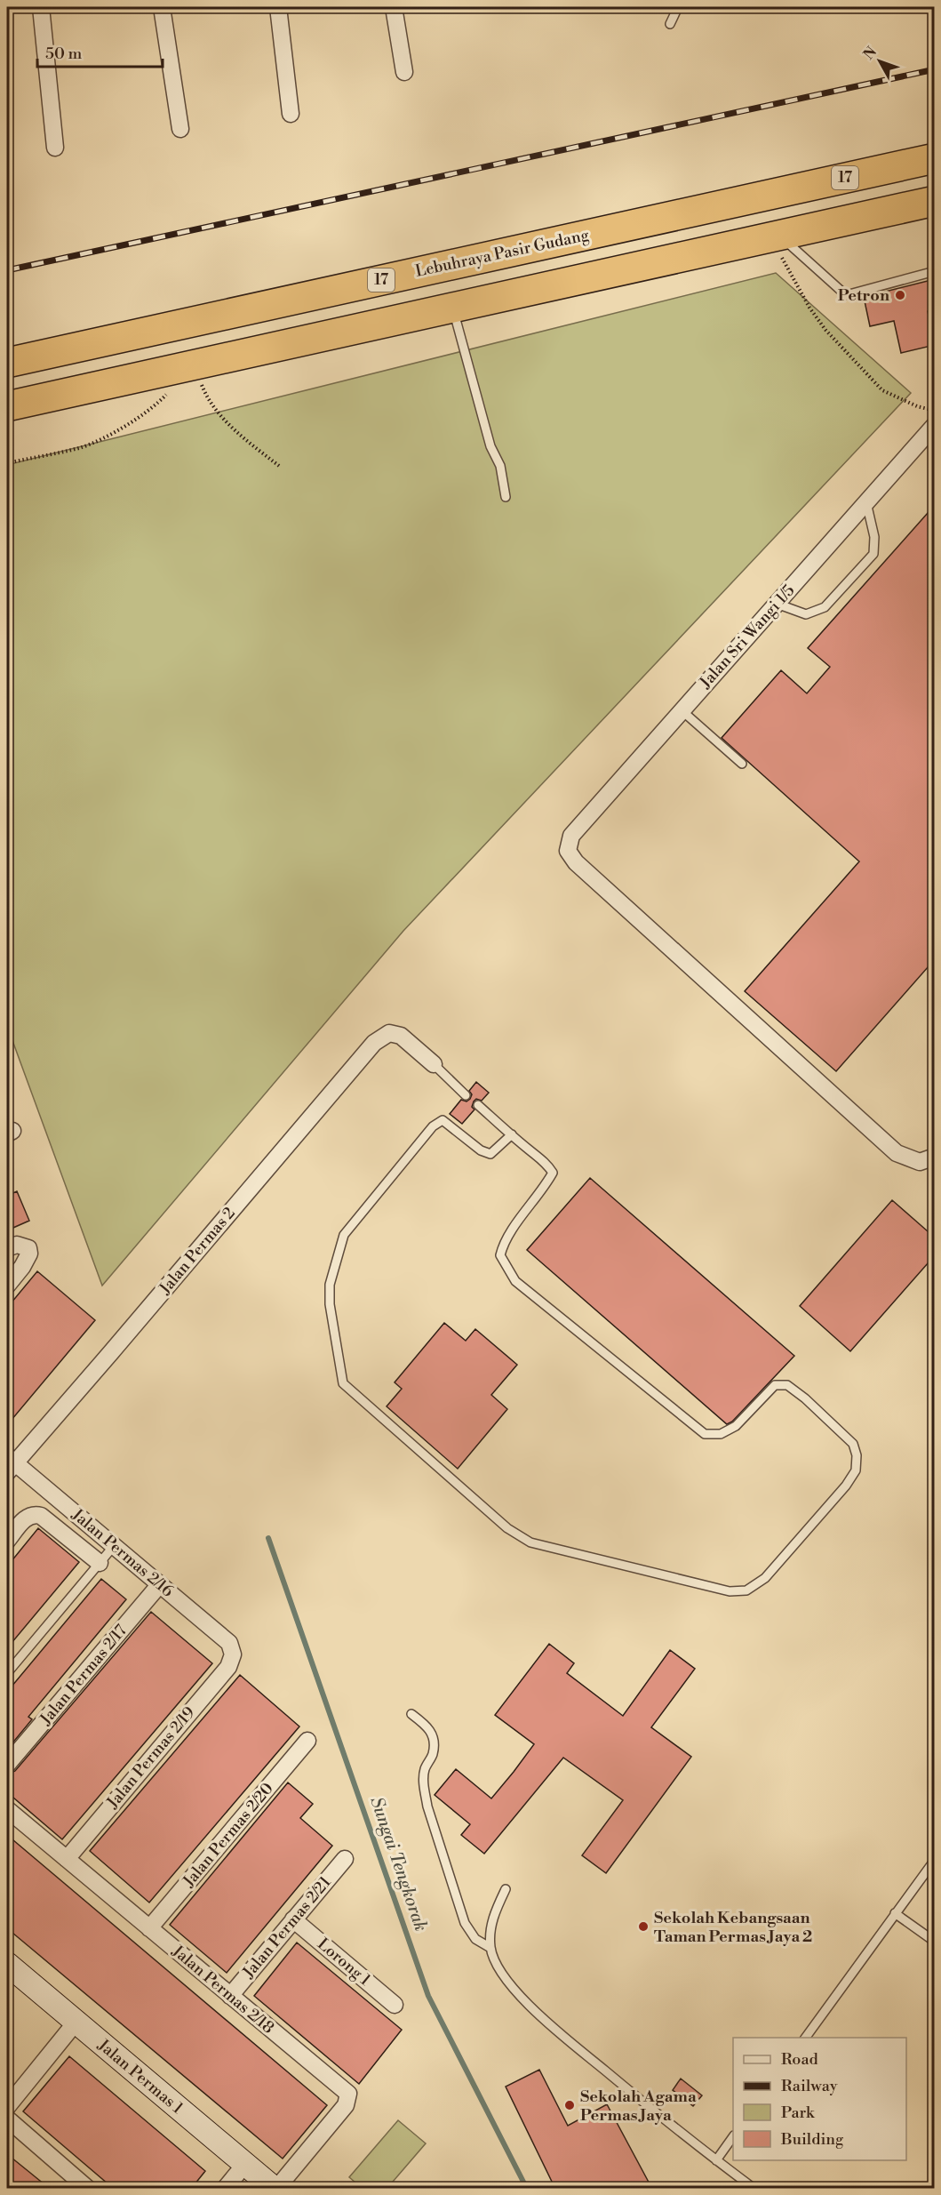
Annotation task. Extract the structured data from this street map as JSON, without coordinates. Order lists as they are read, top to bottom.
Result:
{
  "streets": {
    "highway": ["17", "Lebuhraya Pasir Gudang"],
    "street": [
      "Jalan Sri Wangi 1/5",
      "Jalan Permas 2",
      "Jalan Permas 2/16",
      "Jalan Permas 2/17",
      "Jalan Permas 2/19",
      "Jalan Permas 2/20",
      "Jalan Permas 2/21",
      "Lorong 1",
      "Jalan Permas 2/18",
      "Jalan Permas 1"
    ]
  },
  "crossings": [
    ["Jalan Permas 2", "Jalan Permas 2/16"],
    ["Jalan Permas 2/16", "Jalan Permas 2/17"],
    ["Jalan Permas 2/16", "Jalan Permas 2/19"],
    ["Jalan Permas 2/19", "Jalan Permas 2/18"],
    ["Jalan Permas 2/20", "Jalan Permas 2/18"],
    ["Jalan Permas 2/21", "Lorong 1"],
    ["Jalan Permas 2/21", "Jalan Permas 2/18"],
    ["Jalan Permas 2/18", "Jalan Permas 1"]
  ],
  "water": ["Sungai Tengkorak"],
  "places": ["Petron", "Sekolah Kebangsaan Taman Permas Jaya 2", "Sekolah Agama Permas Jaya"],
  "legend": [
    "Road",
    "Railway",
    "Park",
    "Building"
  ],
  "scale_bar": "50 m",
  "north": "top left"
}
